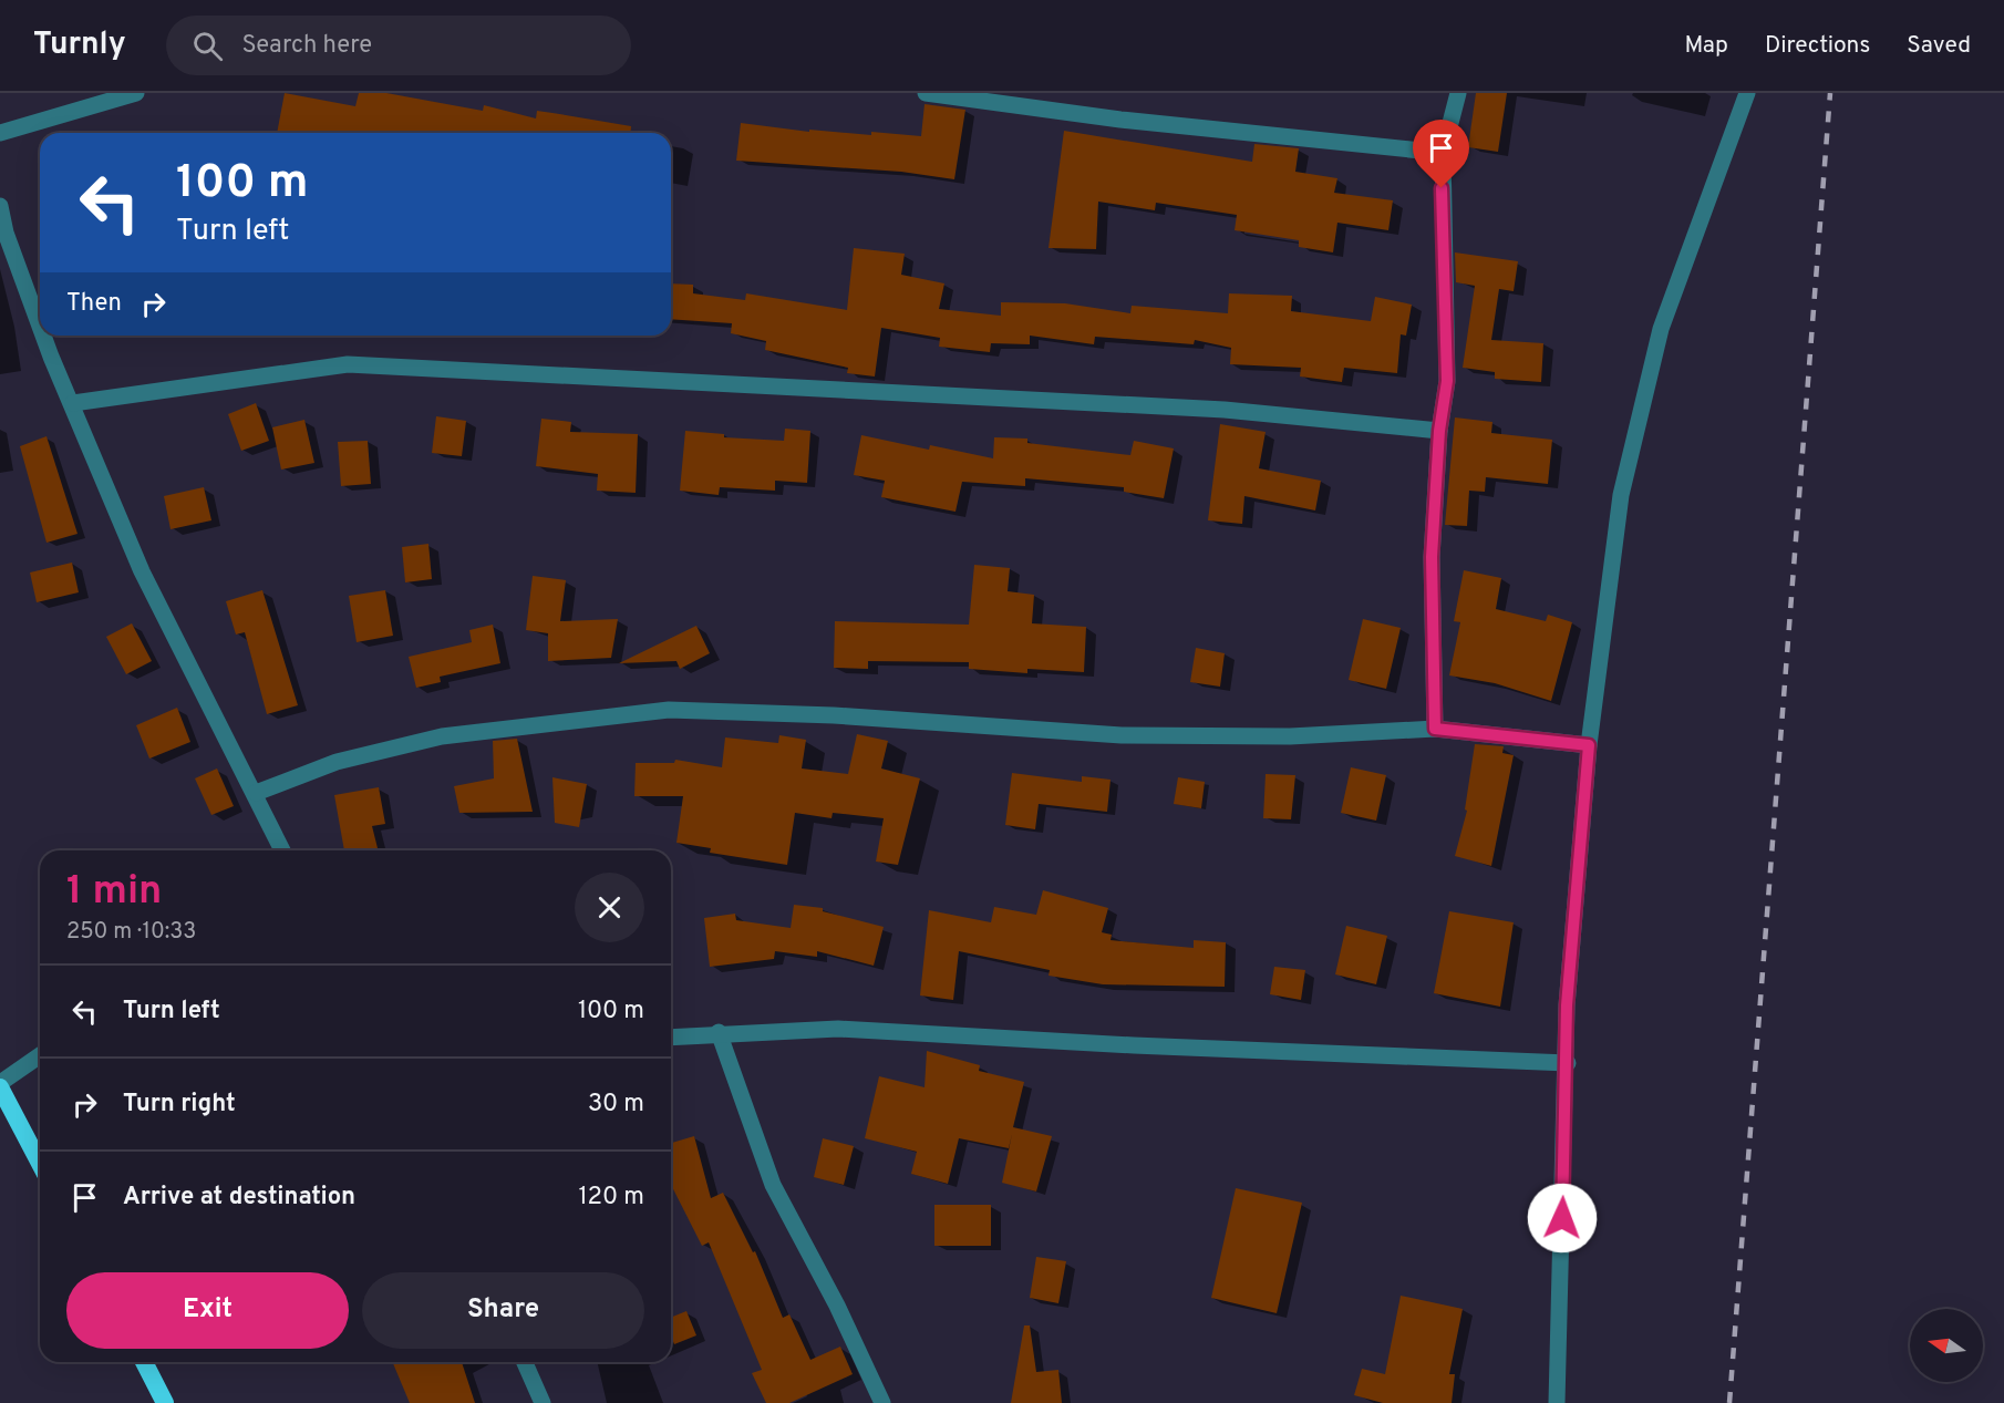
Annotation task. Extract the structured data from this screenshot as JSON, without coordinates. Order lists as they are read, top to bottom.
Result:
{
  "north": "left",
  "page": {
    "header": "Turnly",
    "search": "Search here",
    "nav": ["Map", "Directions", "Saved"],
    "turn": ["100 m", "Turn left"],
    "then": "Then",
    "heading": ["1 min", "250 m · 10:33"],
    "list": [
      {
        "name": "Turn left",
        "value": "100 m"
      },
      {
        "name": "Turn right",
        "value": "30 m"
      },
      {
        "name": "Arrive at destination",
        "value": "120 m"
      }
    ],
    "buttons": ["Exit", "Share"]
  }
}
